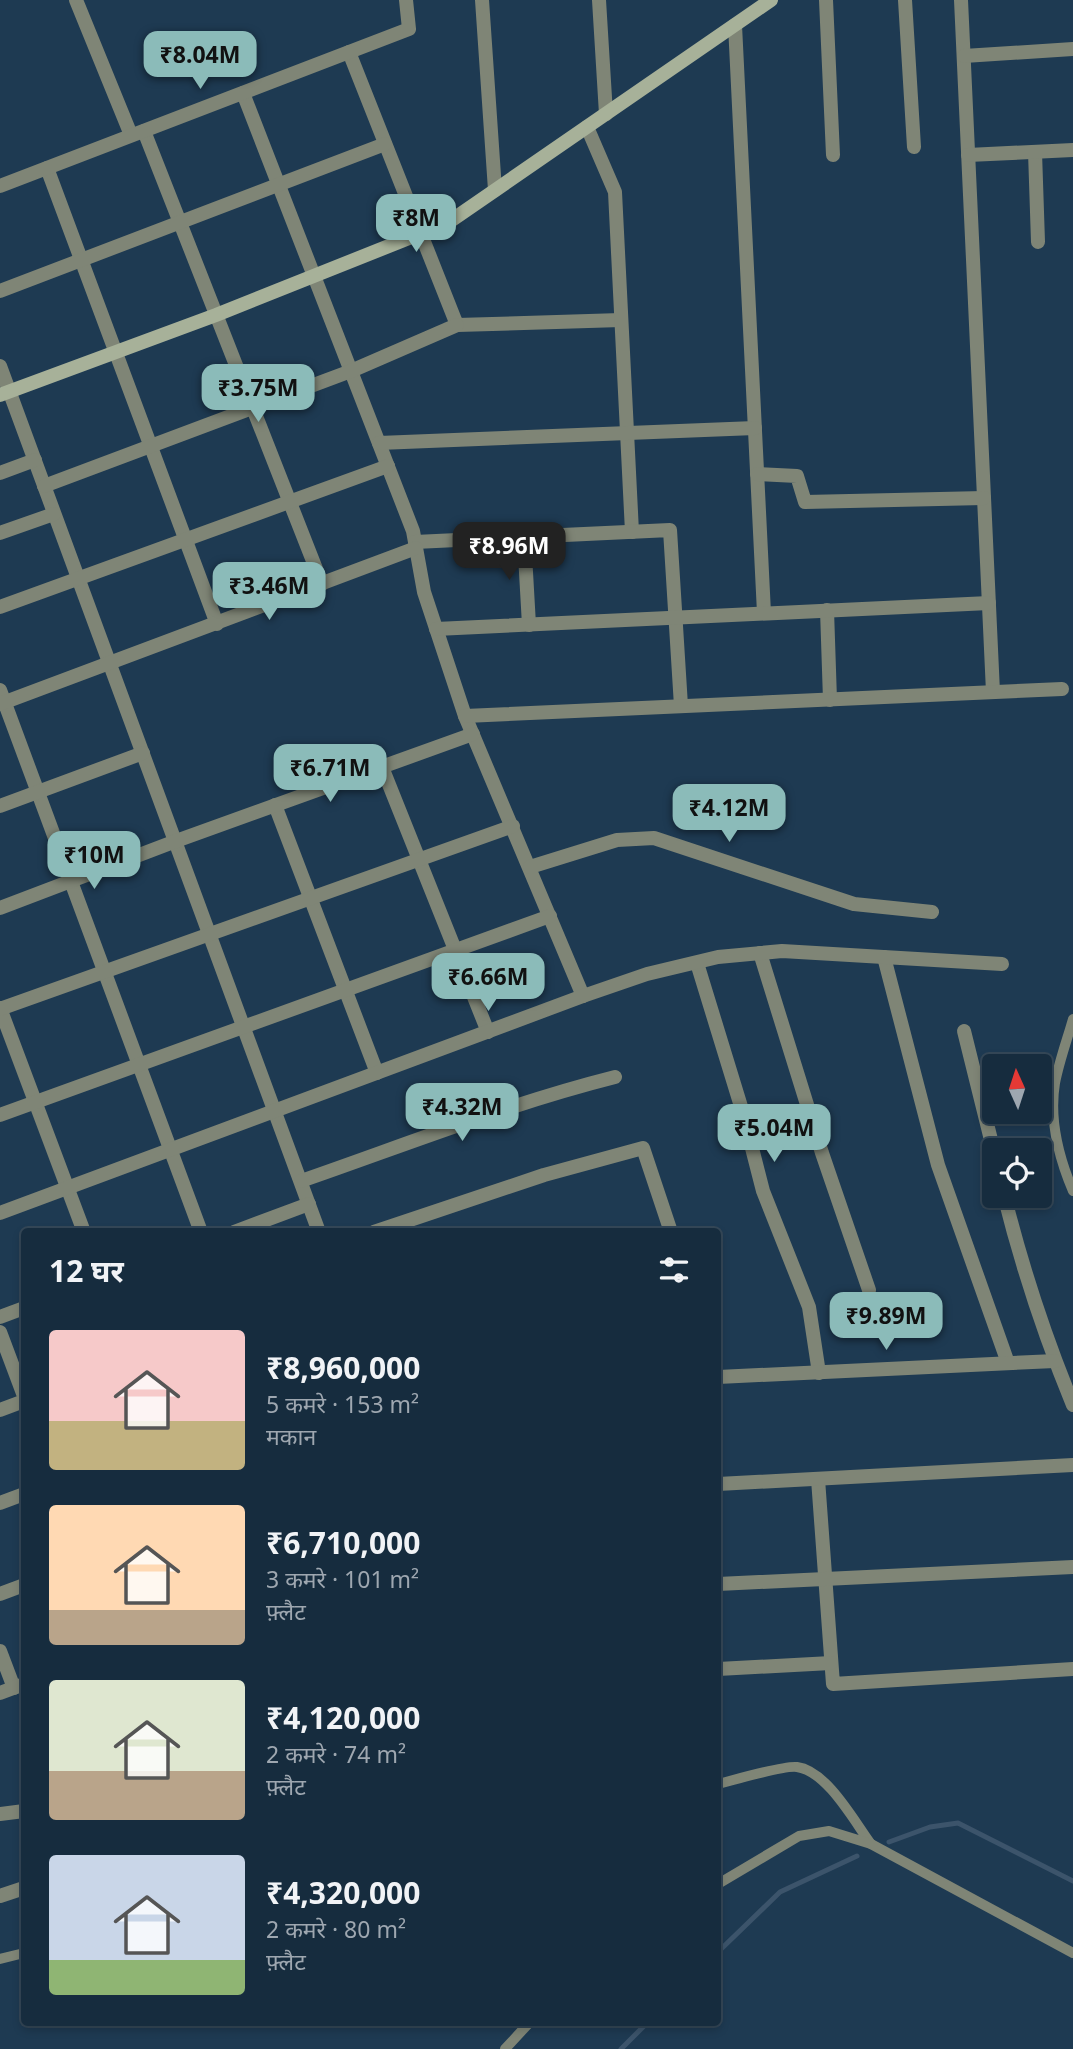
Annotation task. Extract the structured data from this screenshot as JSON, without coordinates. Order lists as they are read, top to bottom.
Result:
{
  "north": "top",
  "page": {
    "price": [
      "₹8.04M",
      "₹8M",
      "₹3.75M",
      "₹8.96M",
      "₹3.46M",
      "₹6.71M",
      "₹4.12M",
      "₹10M",
      "₹6.66M",
      "₹4.32M",
      "₹5.04M",
      "₹9.89M"
    ],
    "heading": "12 घर",
    "list": [
      {
        "name": "₹8,960,000",
        "note": "5 कमरे · 153 m² · मकान"
      },
      {
        "name": "₹6,710,000",
        "note": "3 कमरे · 101 m² · फ़्लैट"
      },
      {
        "name": "₹4,120,000",
        "note": "2 कमरे · 74 m² · फ़्लैट"
      },
      {
        "name": "₹4,320,000",
        "note": "2 कमरे · 80 m² · फ़्लैट"
      }
    ]
  }
}
